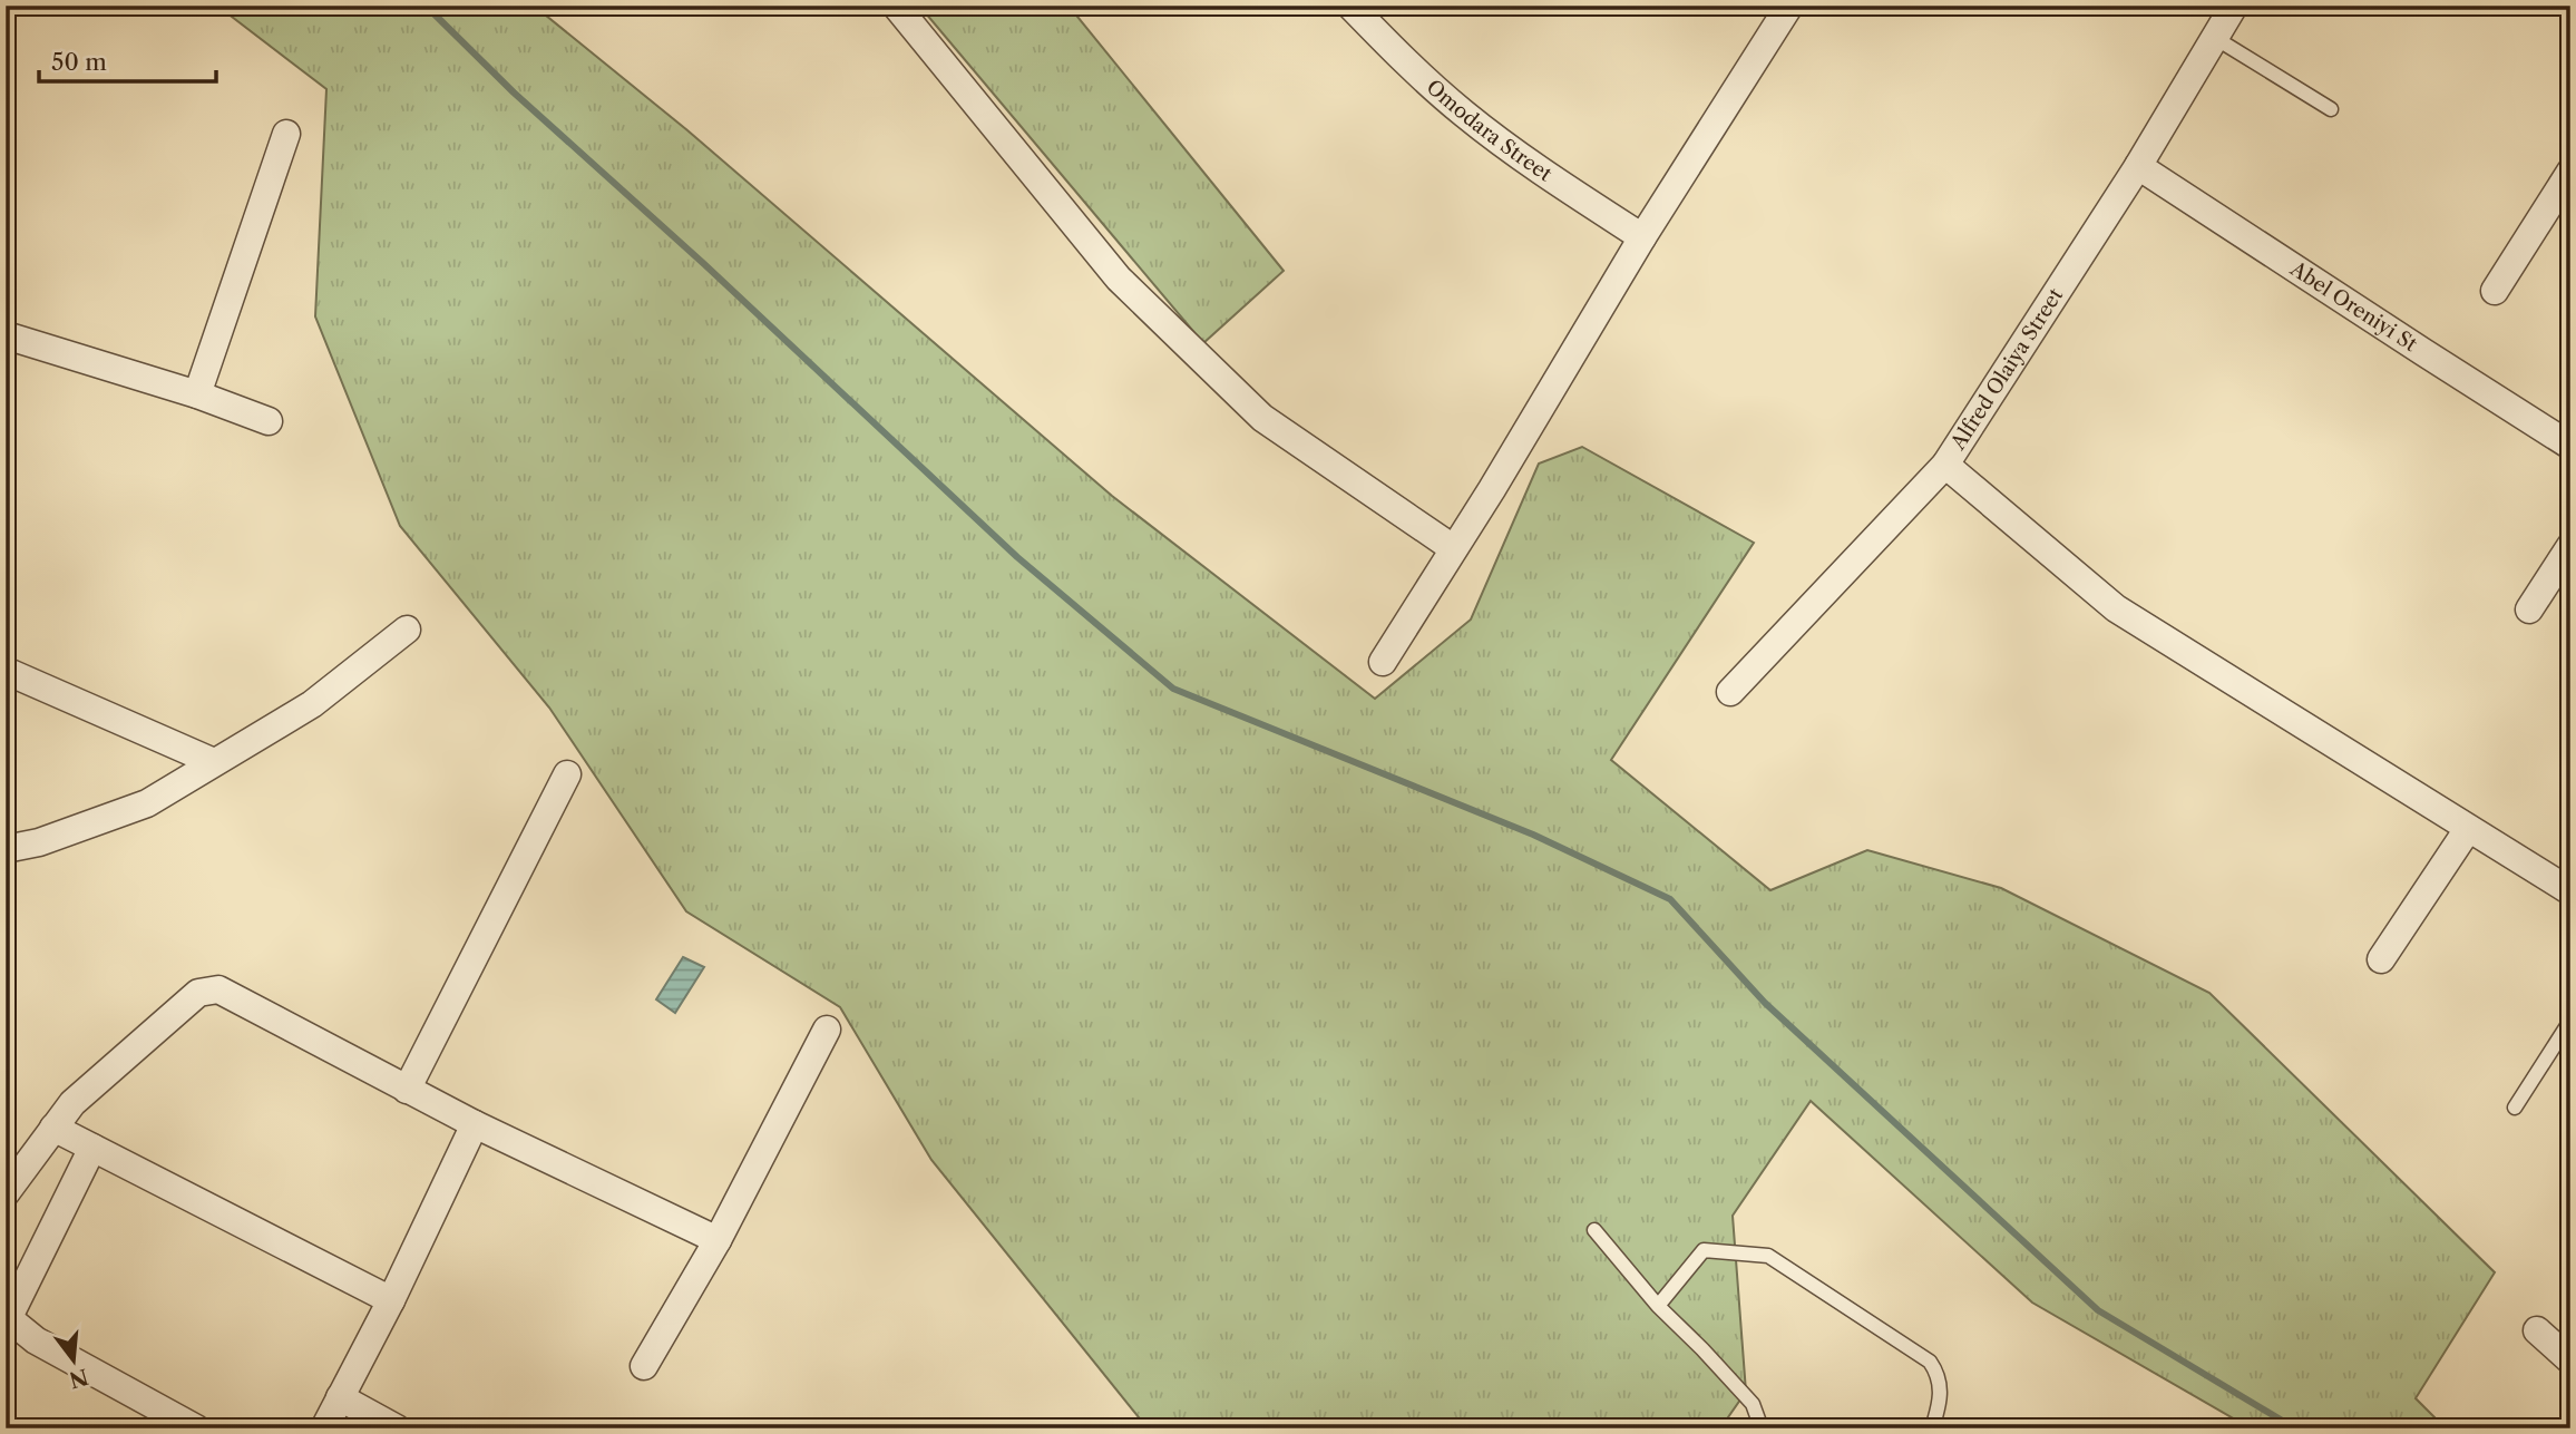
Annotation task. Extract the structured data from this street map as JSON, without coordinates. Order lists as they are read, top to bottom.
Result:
{
  "streets": {
    "street": ["Omodara Street", "Abel Oreniyi St", "Alfred Olaiya Street"]
  },
  "crossings": [
    ["Abel Oreniyi St", "Alfred Olaiya Street"]
  ],
  "scale_bar": "50 m",
  "north": "bottom"
}
